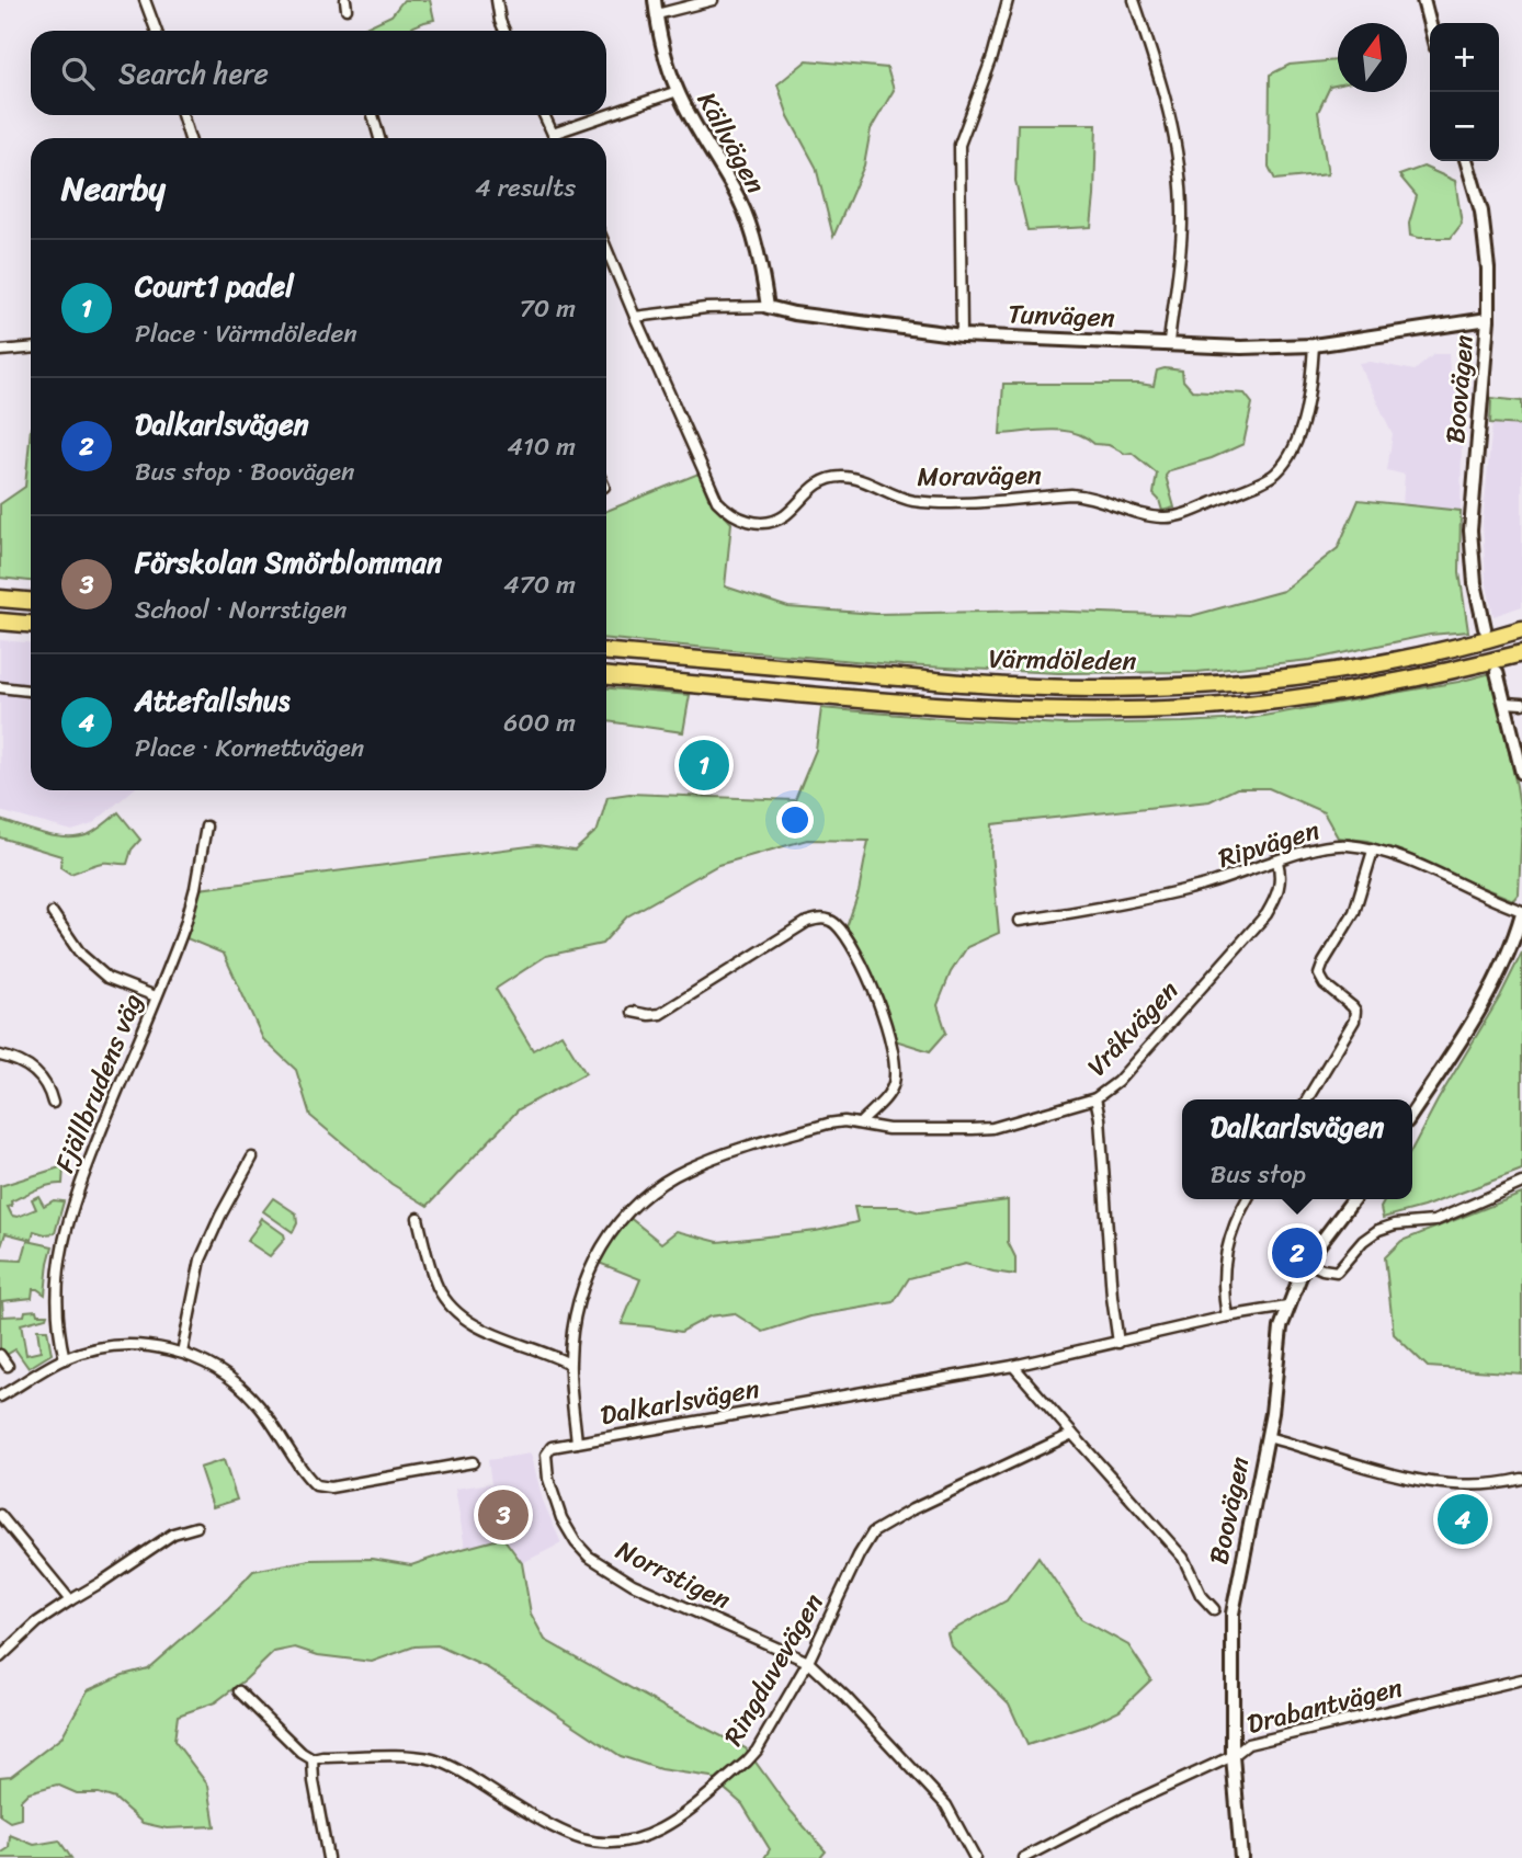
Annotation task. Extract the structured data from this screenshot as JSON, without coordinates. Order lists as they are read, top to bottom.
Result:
{
  "streets": {
    "highway": ["Värmdöleden"],
    "street": [
      "Källvägen",
      "Tunvägen",
      "Boovägen",
      "Moravägen",
      "Ripvägen",
      "Vråkvägen",
      "Fjällbrudens väg",
      "Dalkarlsvägen",
      "Norrstigen",
      "Ringduvevägen",
      "Drabantvägen"
    ]
  },
  "crossings": [
    ["Källvägen", "Tunvägen"],
    ["Tunvägen", "Boovägen"],
    ["Tunvägen", "Moravägen"],
    ["Boovägen", "Dalkarlsvägen"],
    ["Boovägen", "Drabantvägen"],
    ["Ripvägen", "Vråkvägen"],
    ["Vråkvägen", "Dalkarlsvägen"],
    ["Dalkarlsvägen", "Norrstigen"],
    ["Norrstigen", "Ringduvevägen"]
  ],
  "north": "top",
  "page": {
    "map_buttons": ["+", "−"],
    "search": "Search here",
    "heading": ["Nearby", "4 results"],
    "list": [
      {
        "mark": "1",
        "name": "Court1 padel",
        "note": "Place · Värmdöleden",
        "value": "70 m"
      },
      {
        "mark": "2",
        "name": "Dalkarlsvägen",
        "note": "Bus stop · Boovägen",
        "value": "410 m"
      },
      {
        "mark": "3",
        "name": "Förskolan Smörblomman",
        "note": "School · Norrstigen",
        "value": "470 m"
      },
      {
        "mark": "4",
        "name": "Attefallshus",
        "note": "Place · Kornettvägen",
        "value": "600 m"
      }
    ],
    "pins": [
      "1",
      "2",
      "3",
      "4"
    ],
    "popup": ["Dalkarlsvägen", "Bus stop"]
  }
}
